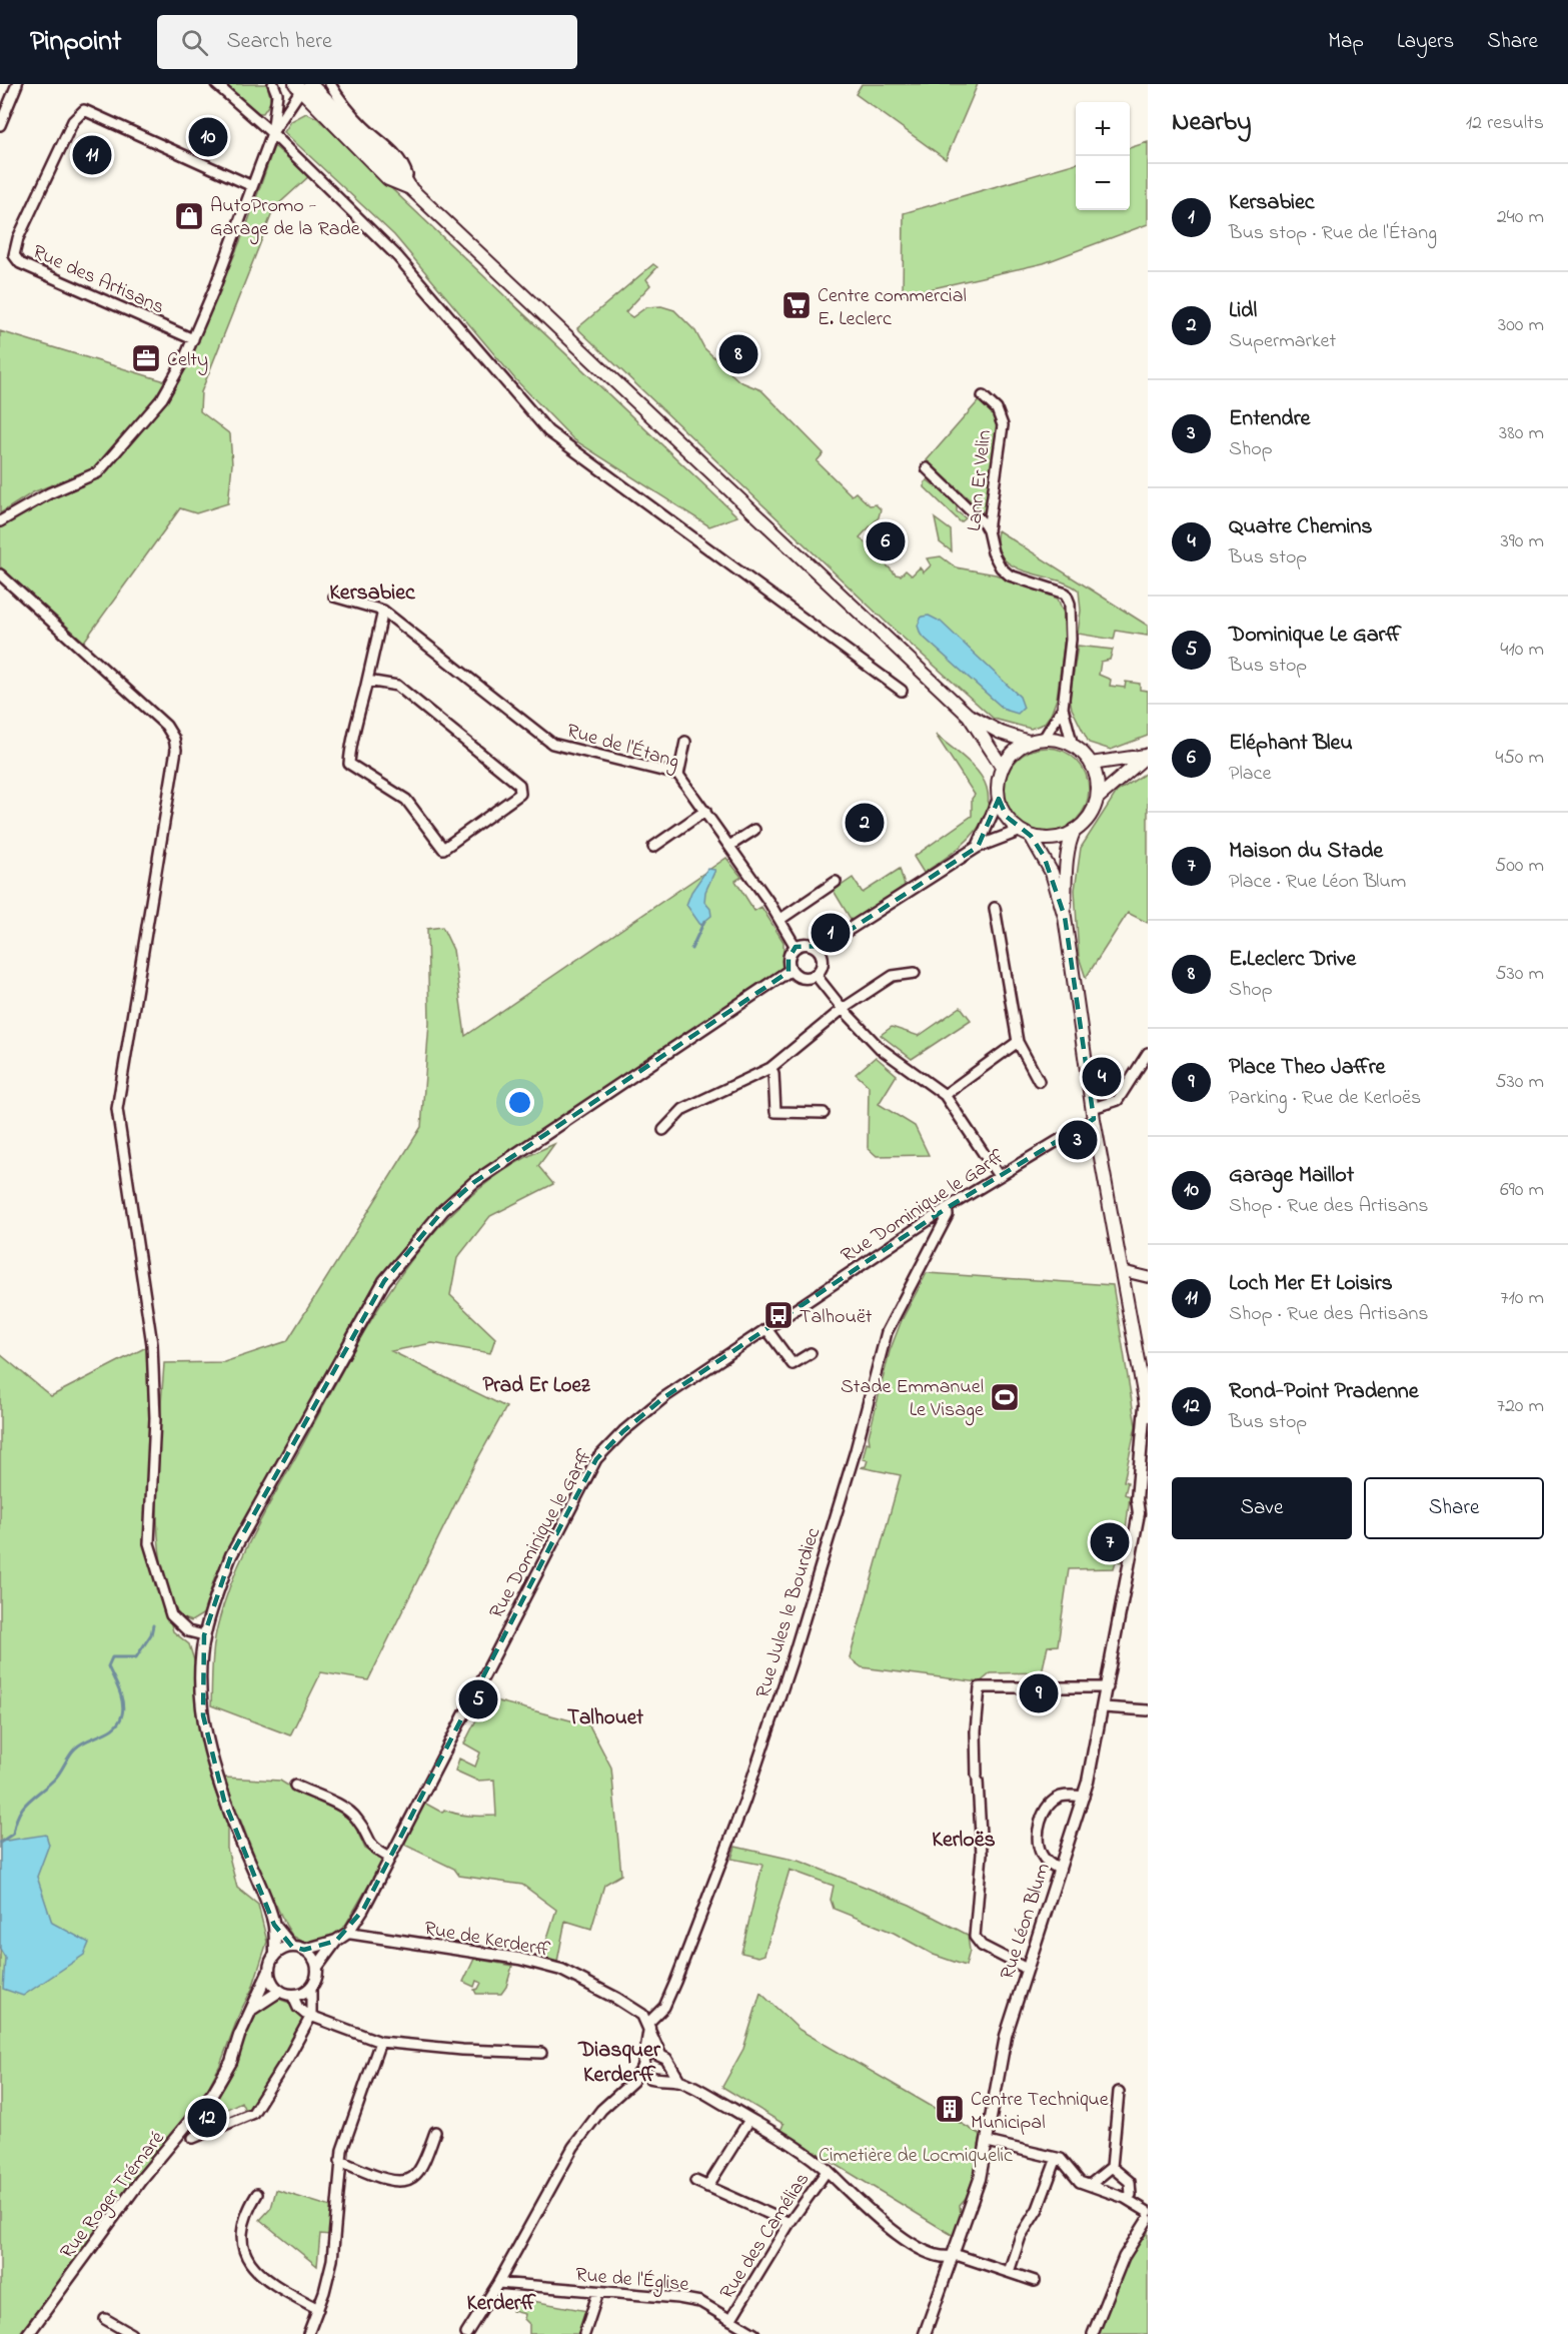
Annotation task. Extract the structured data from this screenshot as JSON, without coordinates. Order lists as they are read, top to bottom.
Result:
{
  "streets": {
    "street": [
      "Rue des Artisans",
      "Lann Er Velin",
      "Rue de l'Étang",
      "Rue Dominique le Garff",
      "Rue Jules le Bourdiec",
      "Rue Léon Blum",
      "Rue de Kerderff",
      "Rue Roger Trémaré",
      "Rue des Camélias",
      "Rue de l'Église"
    ]
  },
  "crossings": [
    ["Rue Dominique le Garff", "Rue Jules le Bourdiec"],
    ["Rue Dominique le Garff", "Rue de Kerderff"],
    ["Rue Jules le Bourdiec", "Rue de Kerderff"],
    ["Rue des Camélias", "Rue de l'Église"]
  ],
  "districts": [
    "Kersabiec",
    "Prad Er Loez",
    "Talhouet",
    "Kerloës",
    "Diasquer Kerderff",
    "Kerderff"
  ],
  "parks": ["Cimetière de Locmiquelic"],
  "places": {
    "shop": ["AutoPromo - Garage de la Rade"],
    "supermarket": ["Centre commercial E. Leclerc"],
    "office": ["Celty"],
    "bus stop": ["Talhouët"],
    "sports": ["Stade Emmanuel Le Visage"],
    "building": ["Centre Technique Municipal"]
  },
  "page": {
    "header": "Pinpoint",
    "search": "Search here",
    "nav": ["Map", "Layers", "Share"],
    "heading": ["Nearby", "12 results"],
    "map_buttons": ["+", "−"],
    "pins": [
      "10",
      "11",
      "8",
      "6",
      "2",
      "1",
      "4",
      "3",
      "7",
      "9",
      "5",
      "12"
    ],
    "list": [
      {
        "mark": "1",
        "name": "Kersabiec",
        "note": "Bus stop · Rue de l'Étang",
        "value": "240 m"
      },
      {
        "mark": "2",
        "name": "Lidl",
        "note": "Supermarket",
        "value": "300 m"
      },
      {
        "mark": "3",
        "name": "Entendre",
        "note": "Shop",
        "value": "380 m"
      },
      {
        "mark": "4",
        "name": "Quatre Chemins",
        "note": "Bus stop",
        "value": "390 m"
      },
      {
        "mark": "5",
        "name": "Dominique Le Garff",
        "note": "Bus stop",
        "value": "410 m"
      },
      {
        "mark": "6",
        "name": "Eléphant Bleu",
        "note": "Place",
        "value": "450 m"
      },
      {
        "mark": "7",
        "name": "Maison du Stade",
        "note": "Place · Rue Léon Blum",
        "value": "500 m"
      },
      {
        "mark": "8",
        "name": "E.Leclerc Drive",
        "note": "Shop",
        "value": "530 m"
      },
      {
        "mark": "9",
        "name": "Place Theo Jaffre",
        "note": "Parking · Rue de Kerloës",
        "value": "530 m"
      },
      {
        "mark": "10",
        "name": "Garage Maillot",
        "note": "Shop · Rue des Artisans",
        "value": "690 m"
      },
      {
        "mark": "11",
        "name": "Loch Mer Et Loisirs",
        "note": "Shop · Rue des Artisans",
        "value": "710 m"
      },
      {
        "mark": "12",
        "name": "Rond-Point Pradenne",
        "note": "Bus stop",
        "value": "720 m"
      }
    ],
    "buttons": ["Save", "Share"]
  }
}
